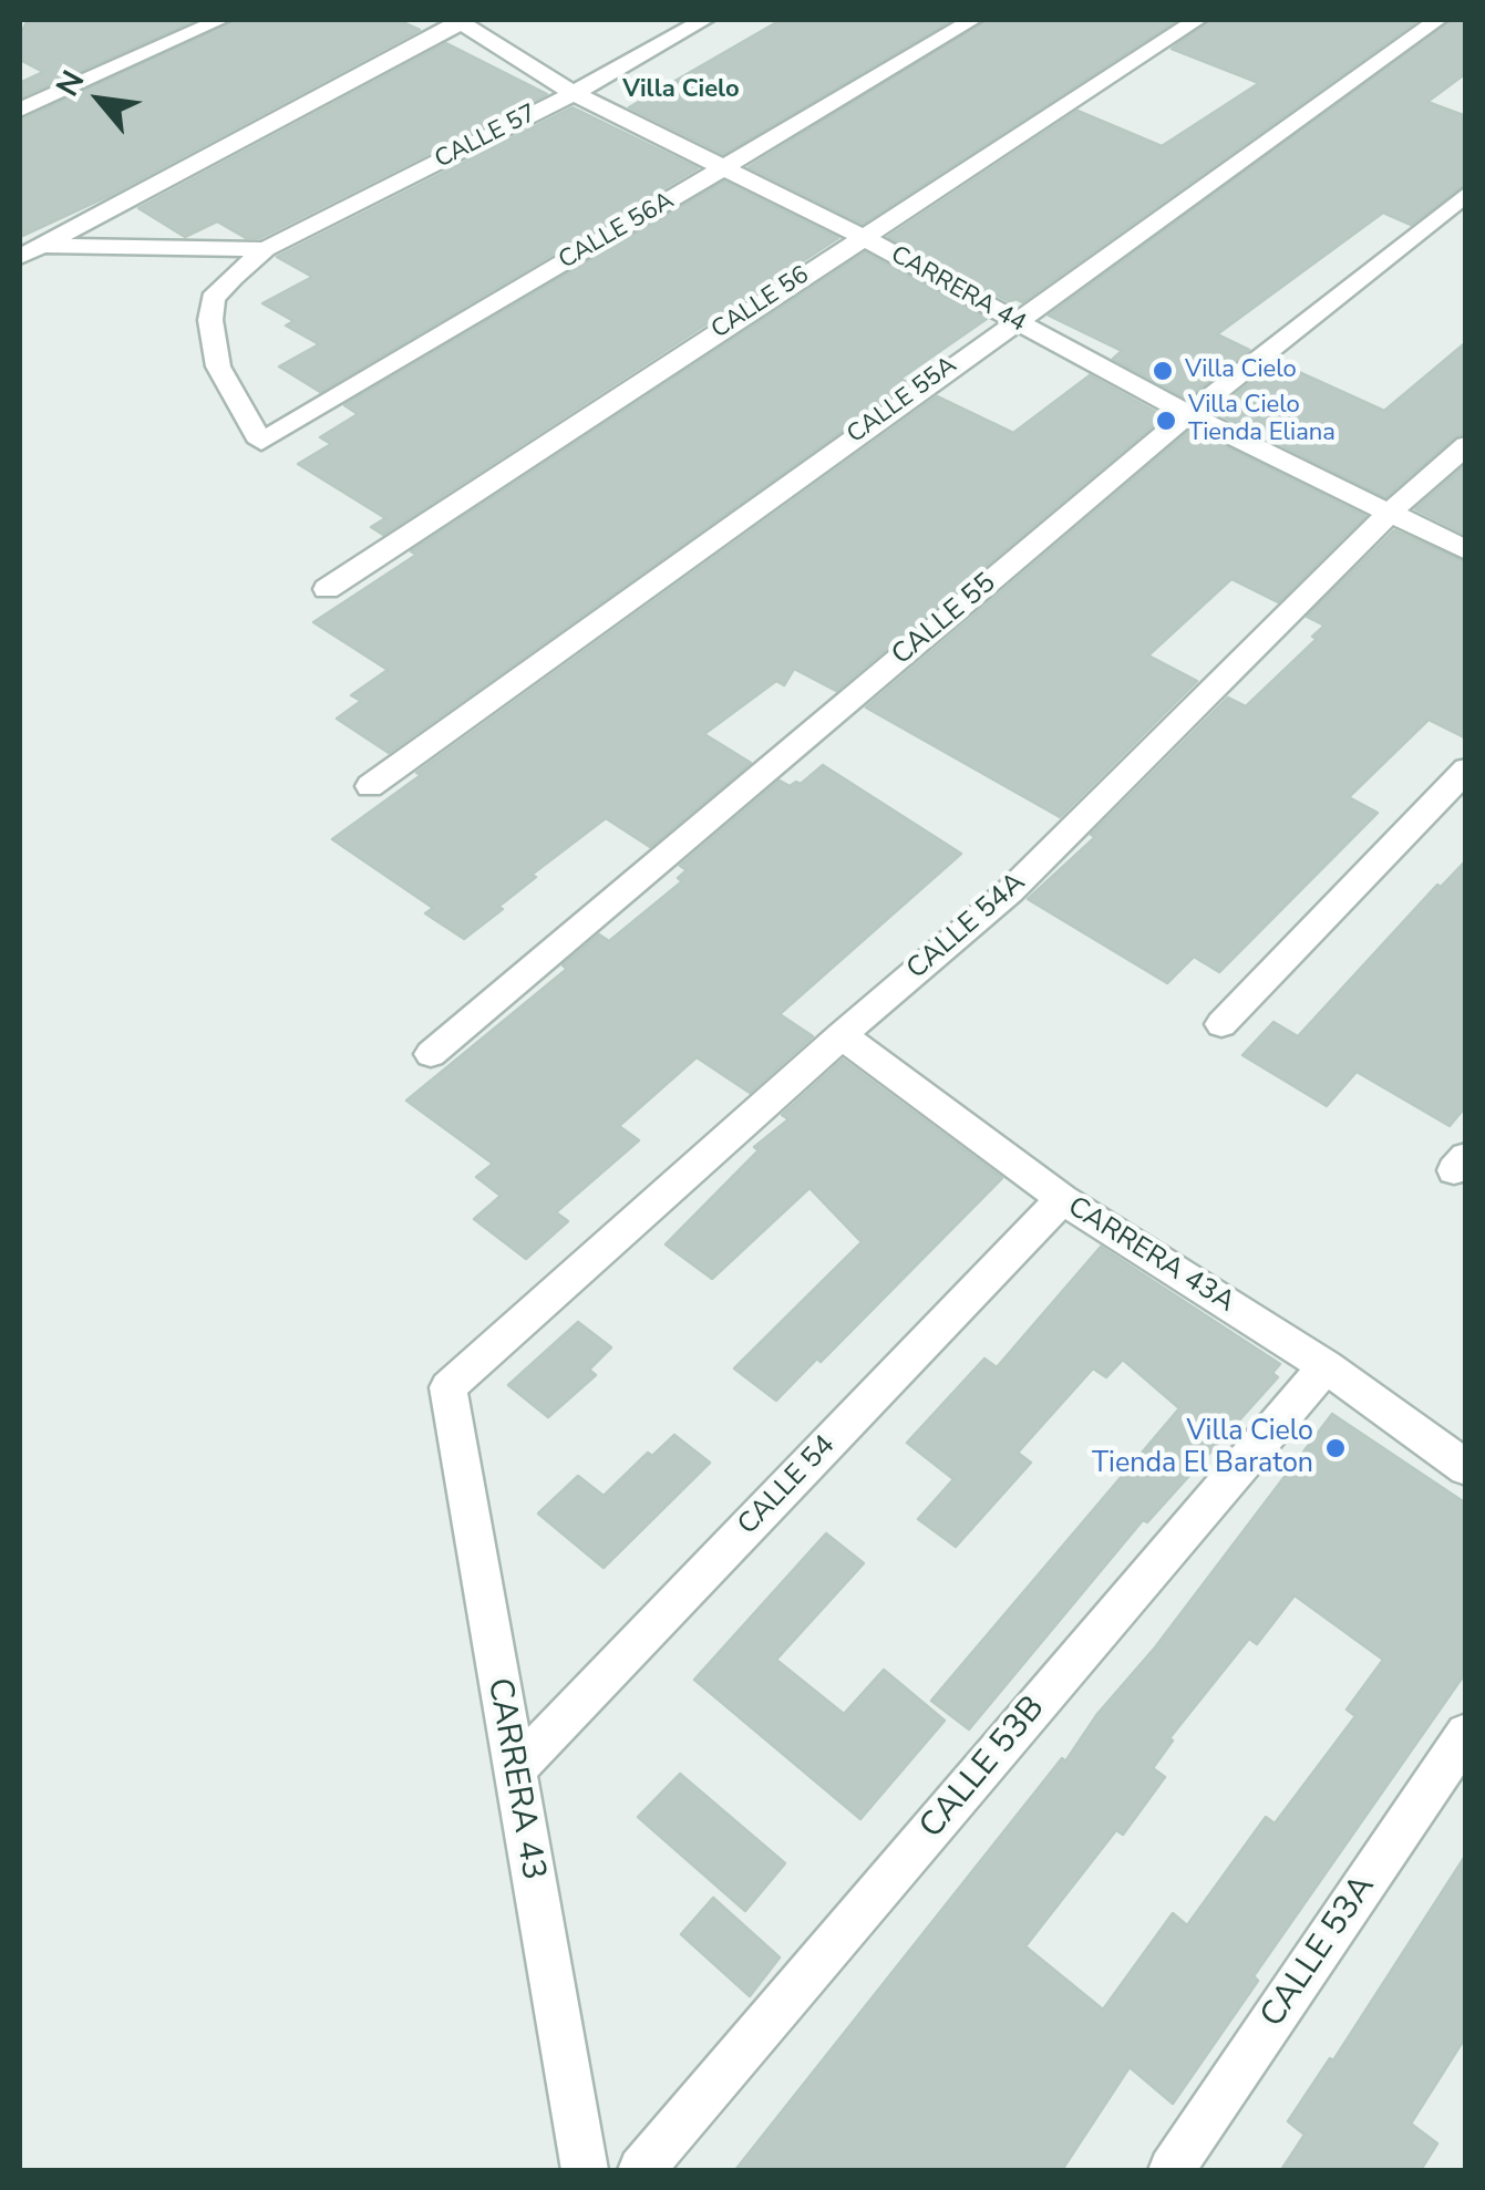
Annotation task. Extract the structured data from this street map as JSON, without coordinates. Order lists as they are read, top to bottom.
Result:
{
  "streets": {
    "street": [
      "CALLE 57",
      "CALLE 56A",
      "CARRERA 44",
      "CALLE 56",
      "CALLE 55A",
      "CALLE 55",
      "CALLE 54A",
      "CARRERA 43A",
      "CALLE 54",
      "CALLE 53B",
      "CARRERA 43",
      "CALLE 53A"
    ]
  },
  "crossings": [
    ["CALLE 57", "CALLE 56A"],
    ["CALLE 57", "CARRERA 44"],
    ["CALLE 56A", "CARRERA 44"],
    ["CARRERA 44", "CALLE 56"],
    ["CARRERA 44", "CALLE 55A"],
    ["CARRERA 44", "CALLE 55"],
    ["CARRERA 44", "CALLE 54A"],
    ["CALLE 54A", "CARRERA 43A"],
    ["CALLE 54A", "CARRERA 43"],
    ["CARRERA 43A", "CALLE 54"],
    ["CARRERA 43A", "CALLE 53B"],
    ["CALLE 54", "CARRERA 43"]
  ],
  "districts": ["Villa Cielo"],
  "places": ["Villa Cielo", "Villa Cielo Tienda Eliana", "Villa Cielo Tienda El Baraton"],
  "north": "top left"
}
